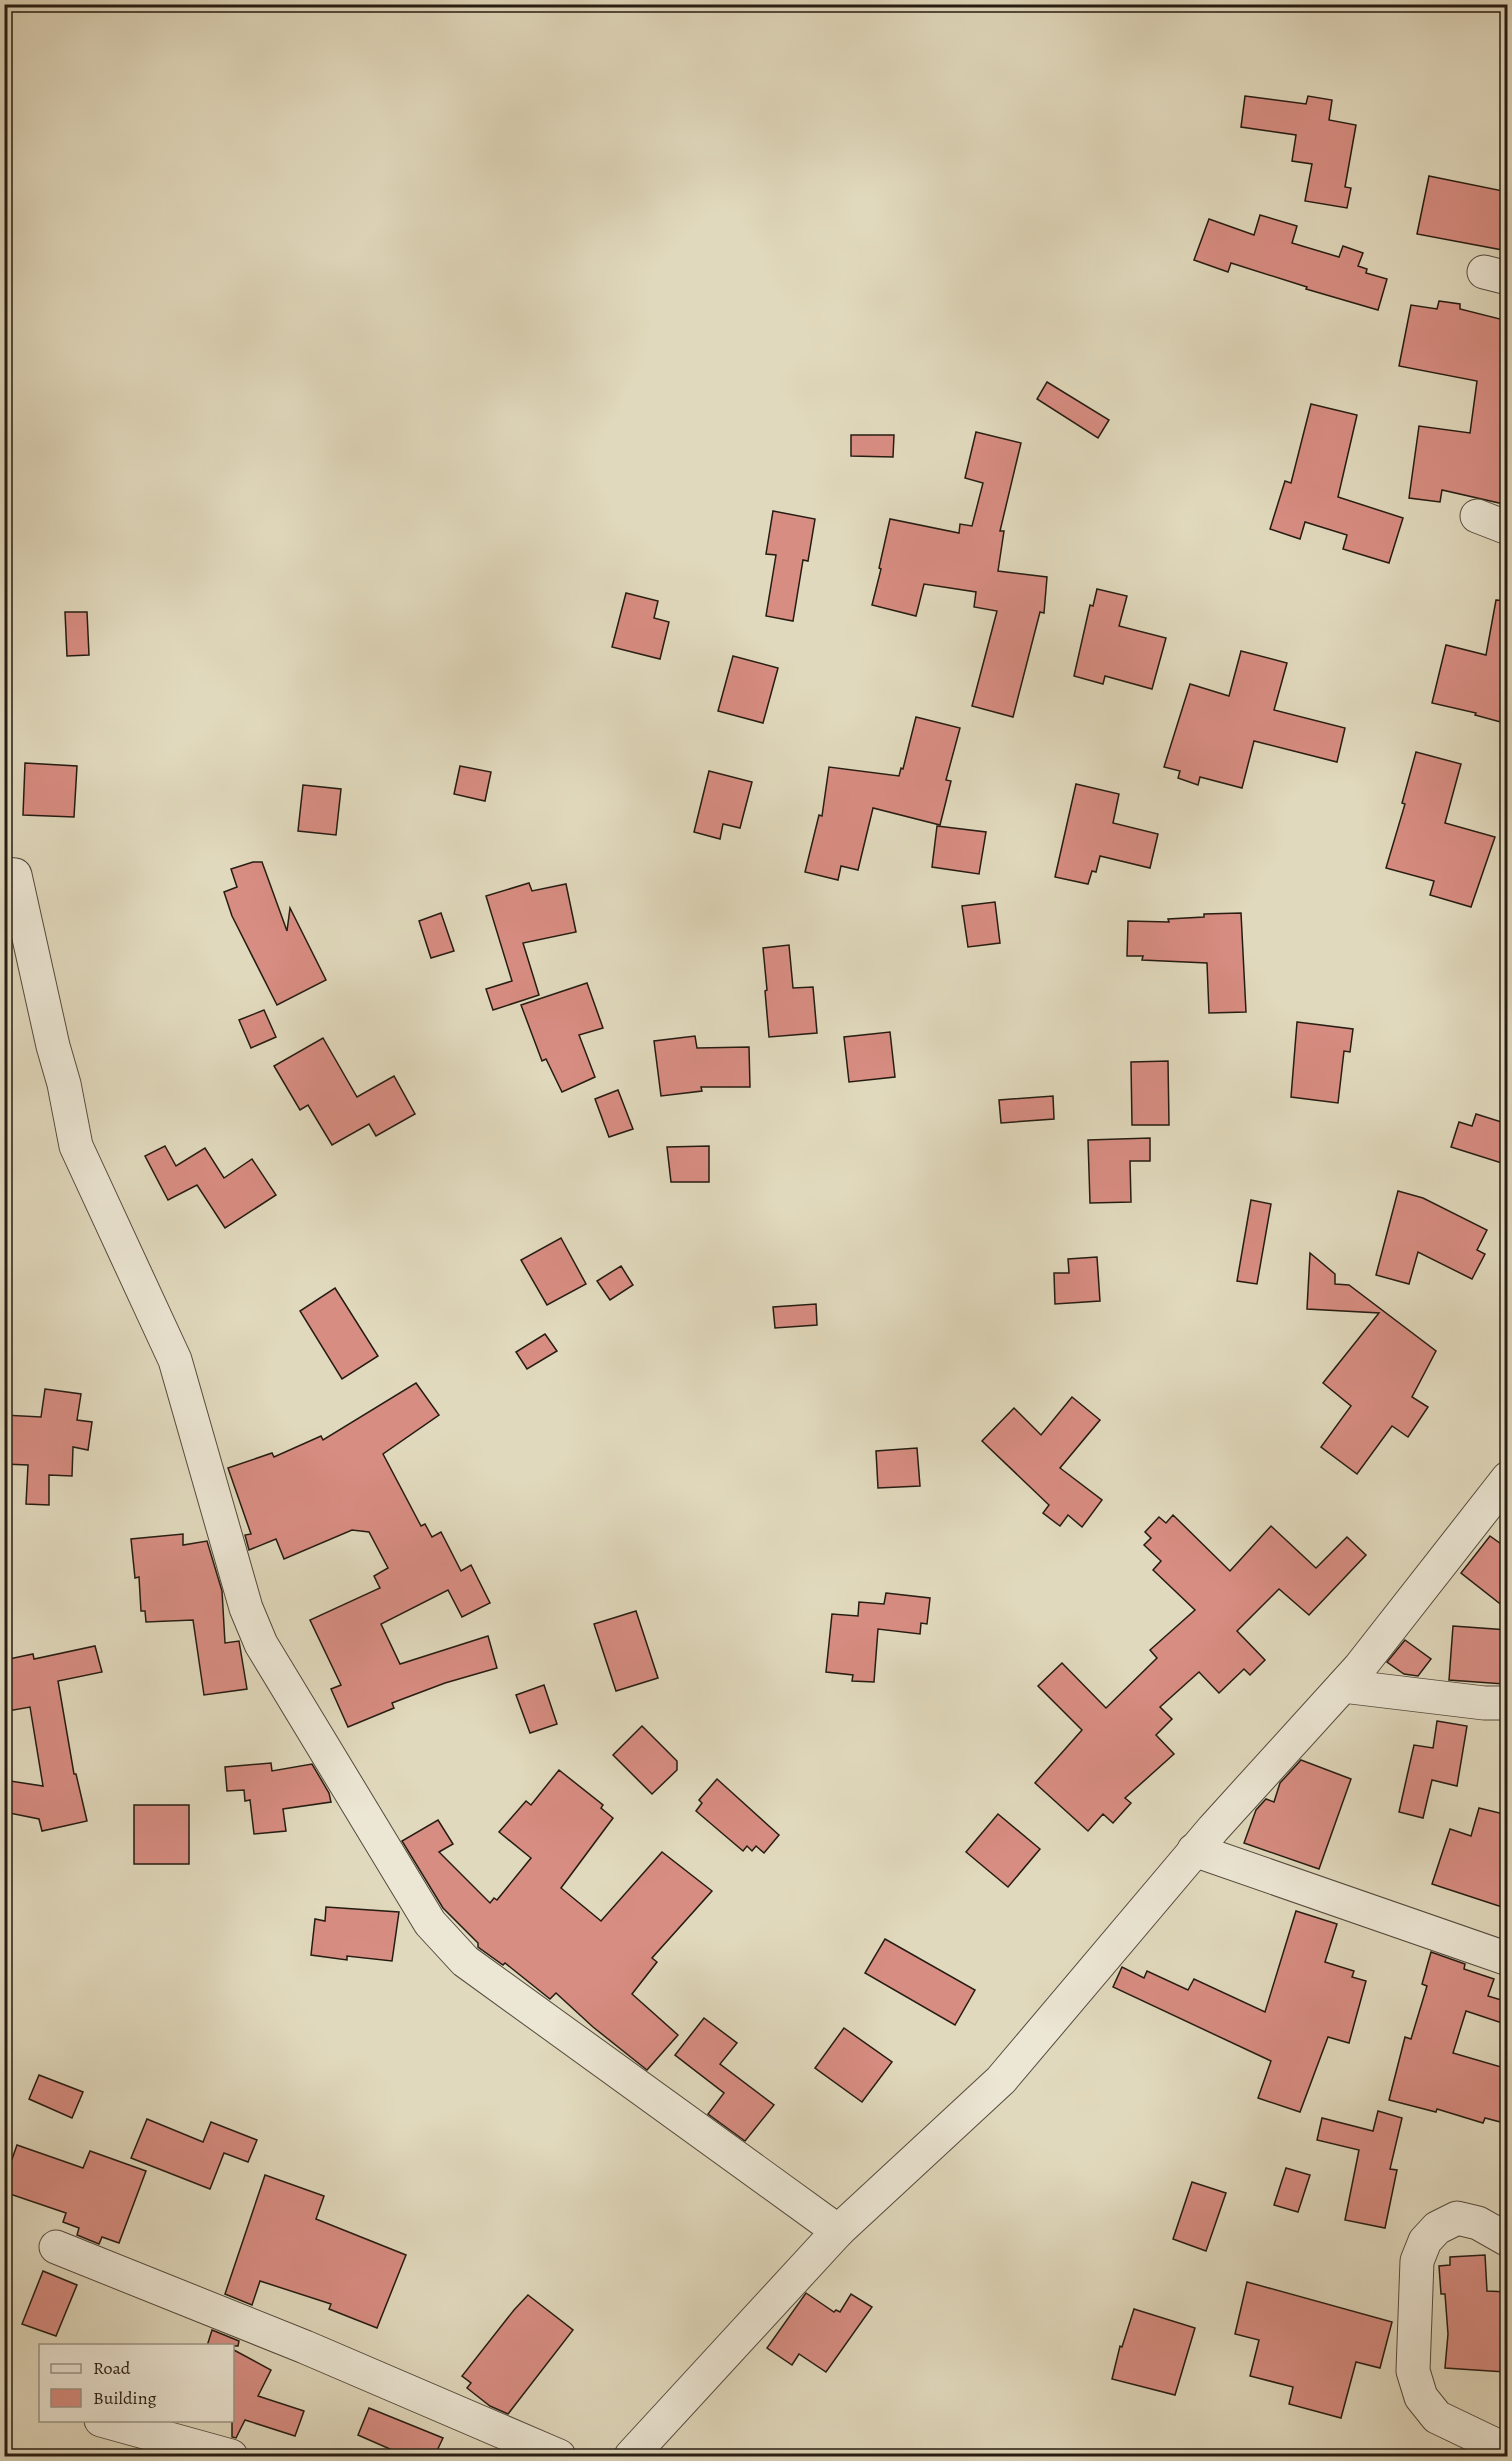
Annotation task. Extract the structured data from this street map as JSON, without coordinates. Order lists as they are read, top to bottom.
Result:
{
  "legend": ["Road", "Building"]
}
